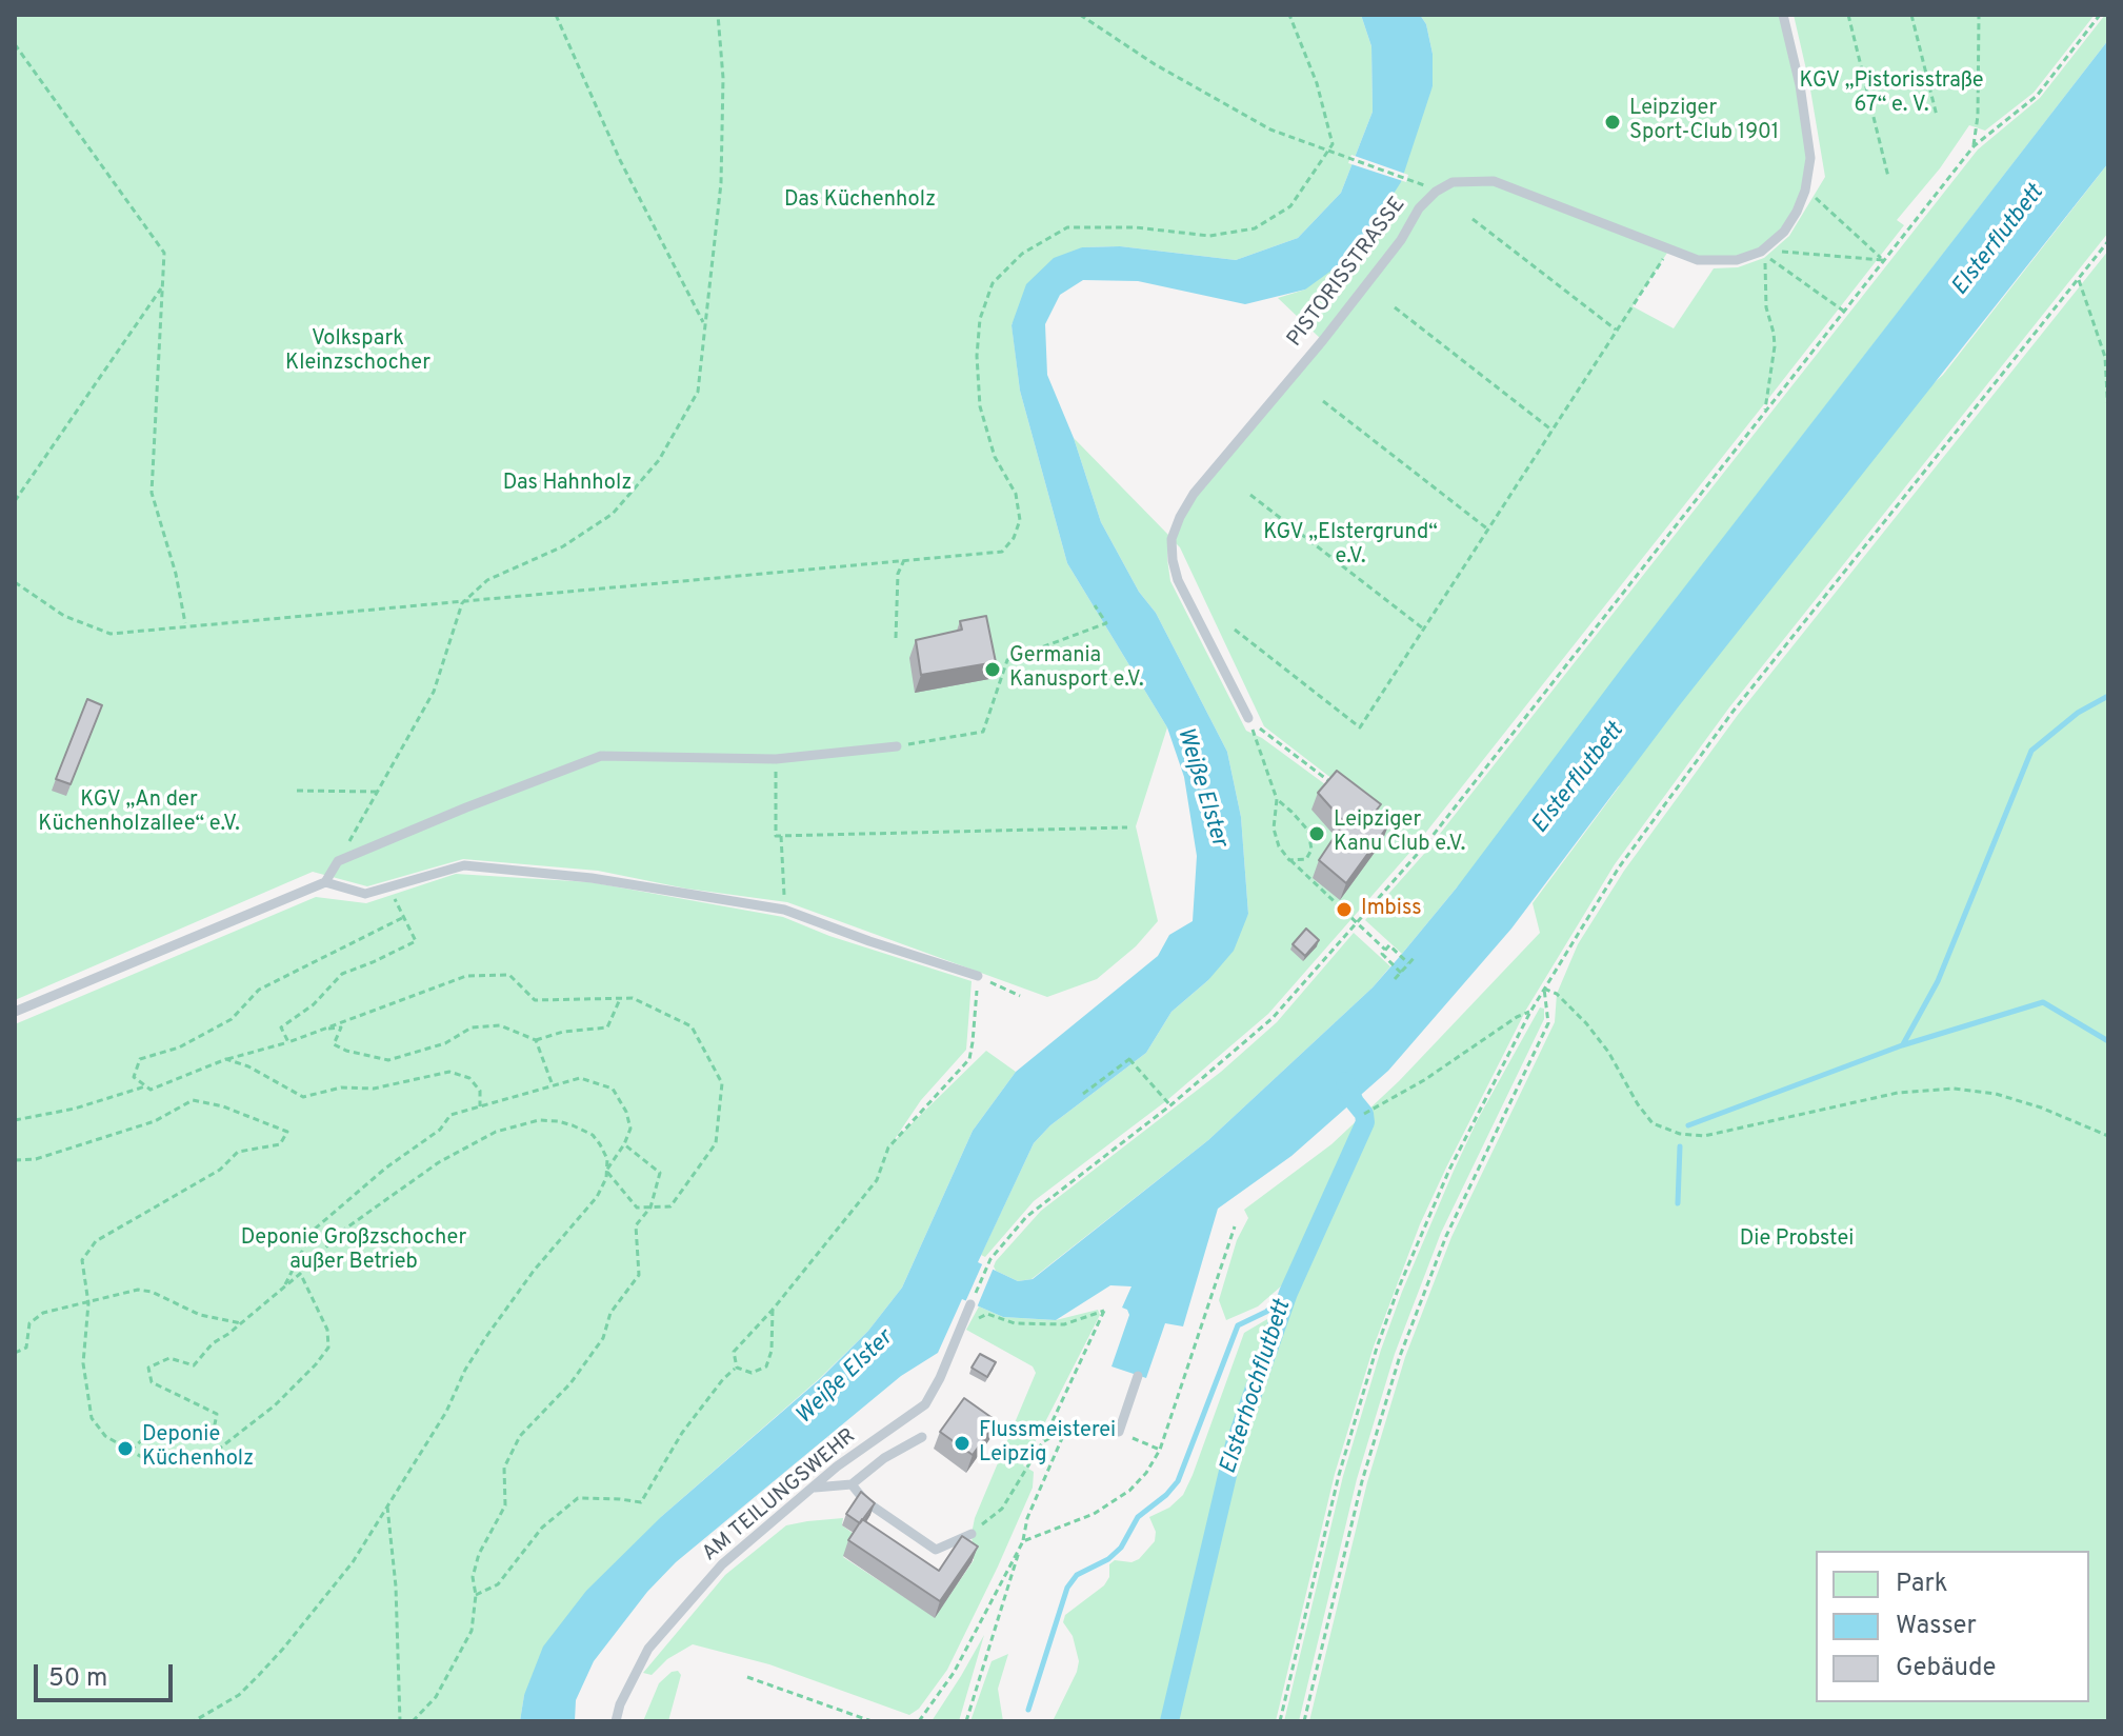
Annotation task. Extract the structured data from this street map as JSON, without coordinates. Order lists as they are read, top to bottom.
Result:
{
  "streets": {
    "lane": ["PISTORISSTRASSE", "AM TEILUNGSWEHR"]
  },
  "water": ["Elsterflutbett", "Weiße Elster", "Elsterhochflutbett"],
  "parks": [
    "KGV „Pistorisstraße 67“ e. V.",
    "Das Küchenholz",
    "Volkspark Kleinzschocher",
    "Das Hahnholz",
    "KGV „Elstergrund“ e.V.",
    "KGV „An der Küchenholzallee“ e.V.",
    "Deponie Großzschocher außer Betrieb",
    "Die Probstei"
  ],
  "places": [
    "Leipziger Sport-Club 1901",
    "Germania Kanusport e.V.",
    "Leipziger Kanu Club e.V.",
    "Imbiss",
    "Flussmeisterei Leipzig",
    "Deponie Küchenholz"
  ],
  "legend": ["Park", "Wasser", "Gebäude"],
  "scale_bar": "50 m"
}
